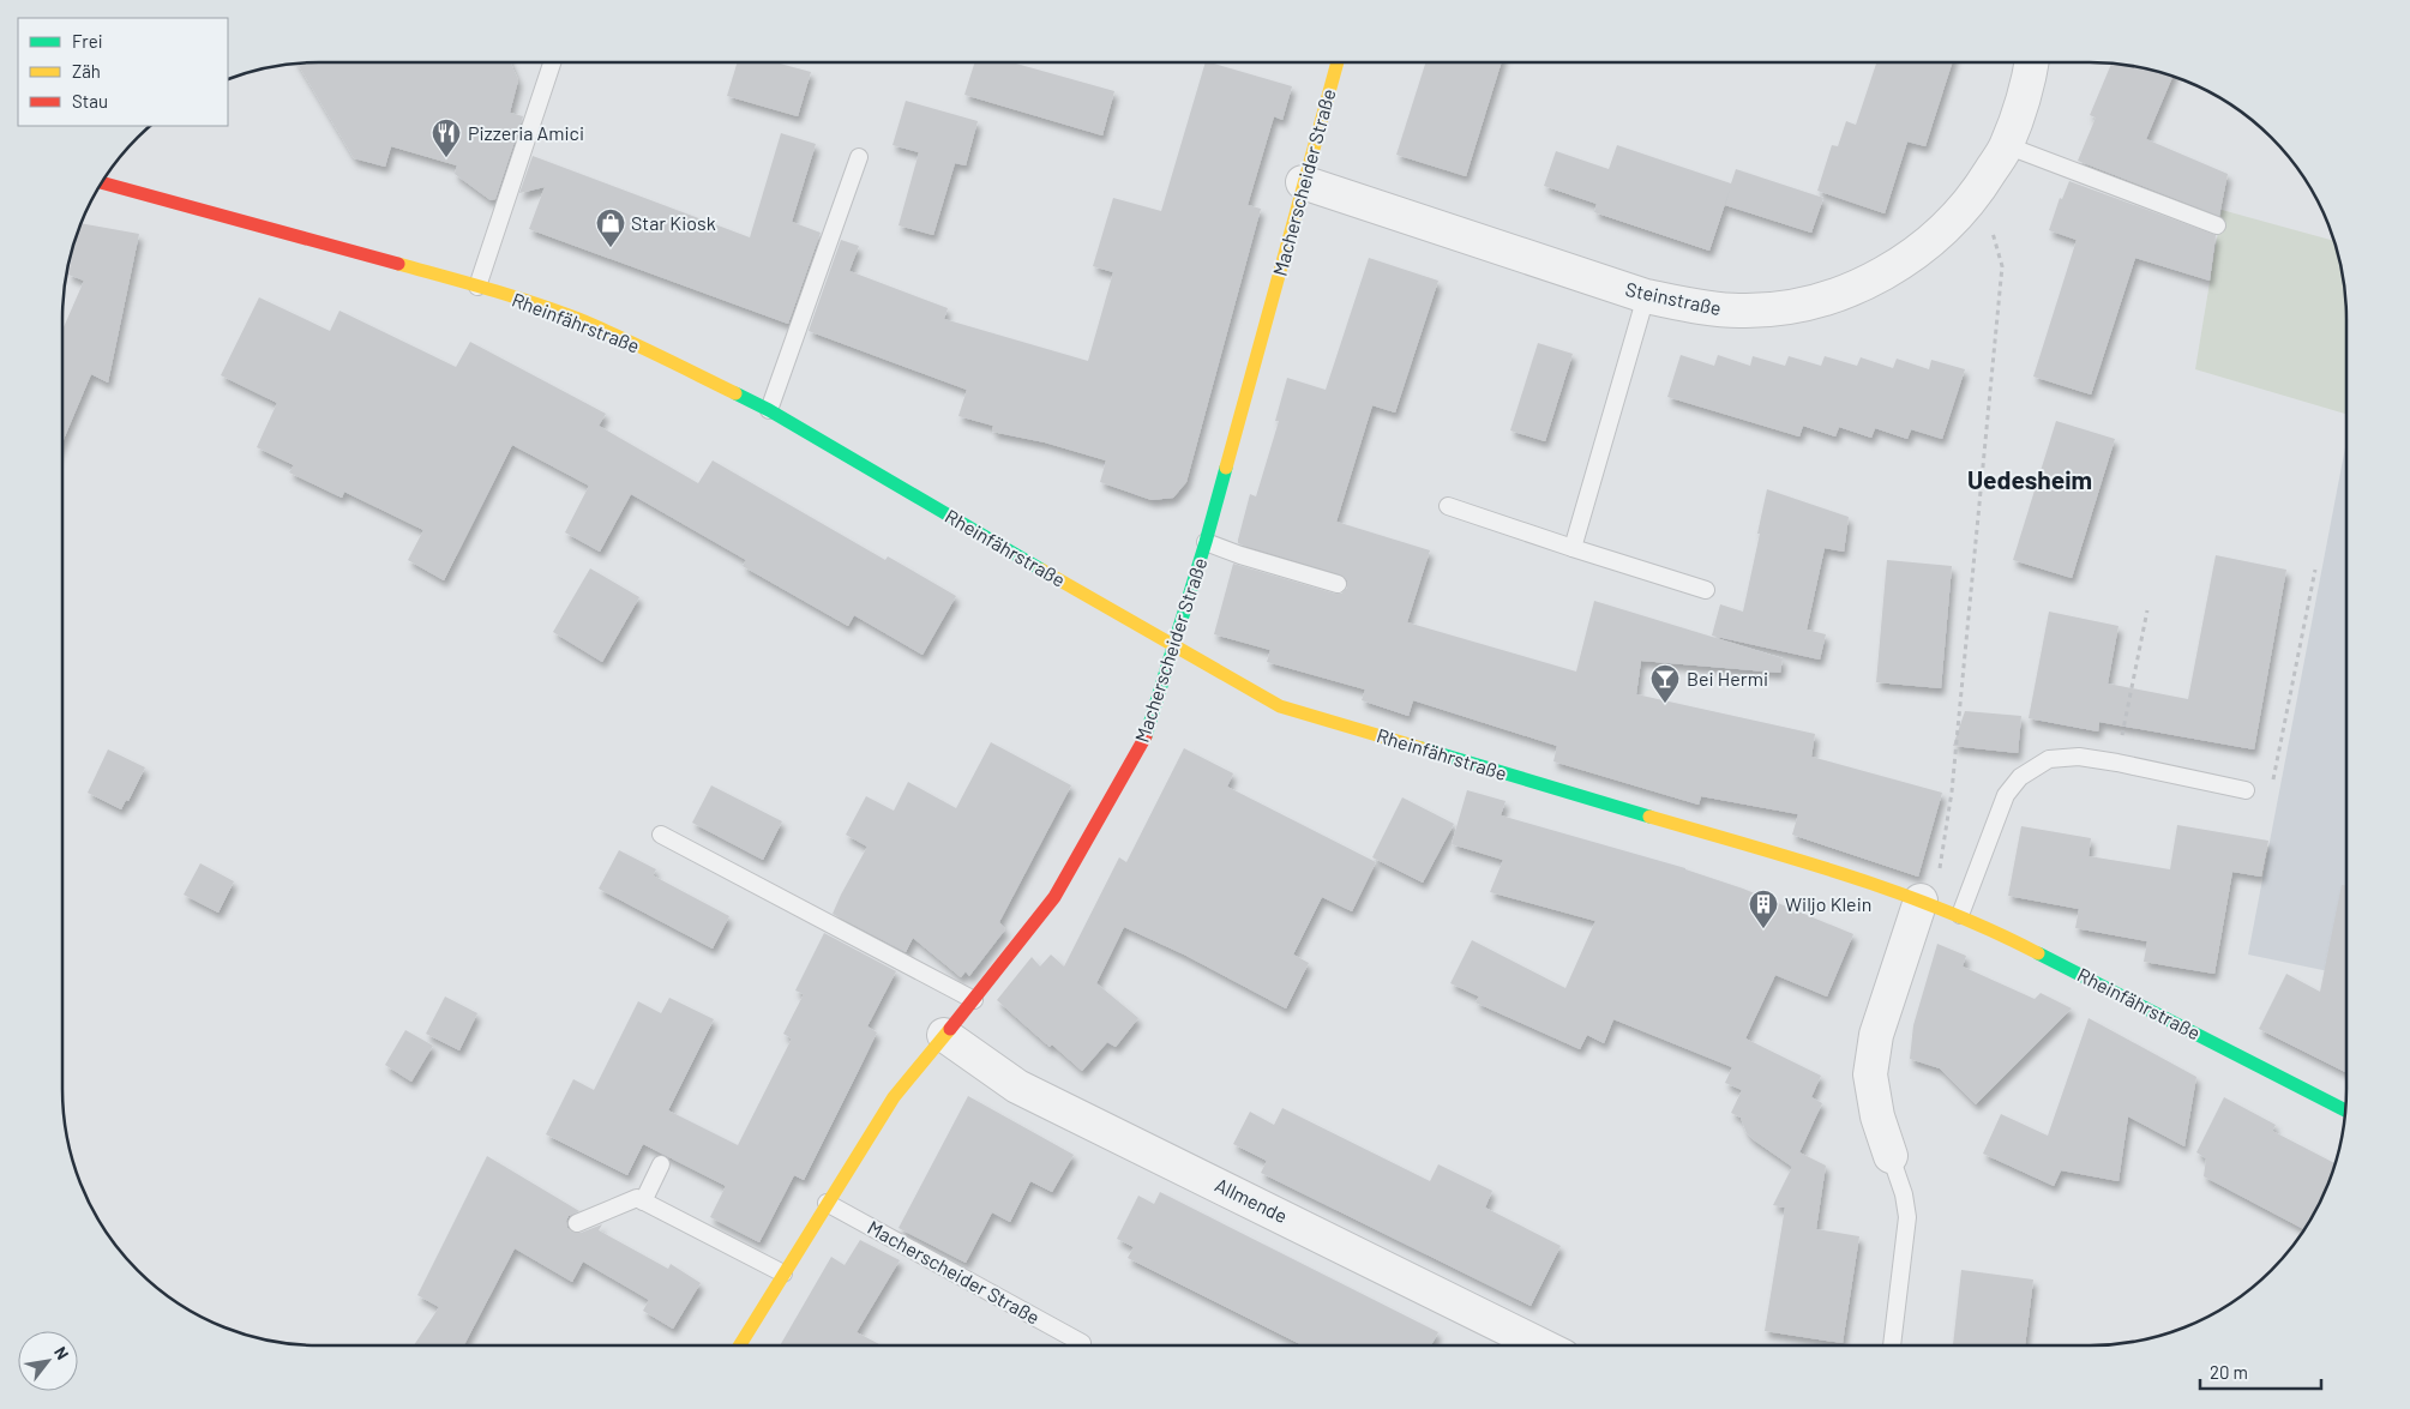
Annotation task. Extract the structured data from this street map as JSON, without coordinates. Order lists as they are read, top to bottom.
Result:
{
  "streets": {
    "street": [
      "Macherscheider Straße",
      "Steinstraße",
      "Rheinfährstraße",
      "Allmende"
    ]
  },
  "crossings": [
    ["Macherscheider Straße", "Steinstraße"],
    ["Macherscheider Straße", "Rheinfährstraße"],
    ["Macherscheider Straße", "Allmende"]
  ],
  "districts": ["Uedesheim"],
  "places": {
    "restaurant": ["Pizzeria Amici"],
    "shop": ["Star Kiosk"],
    "bar": ["Bei Hermi"],
    "building": ["Wiljo Klein"]
  },
  "legend": ["Frei", "Zäh", "Stau"],
  "scale_bar": "20 m",
  "north": "top right"
}
